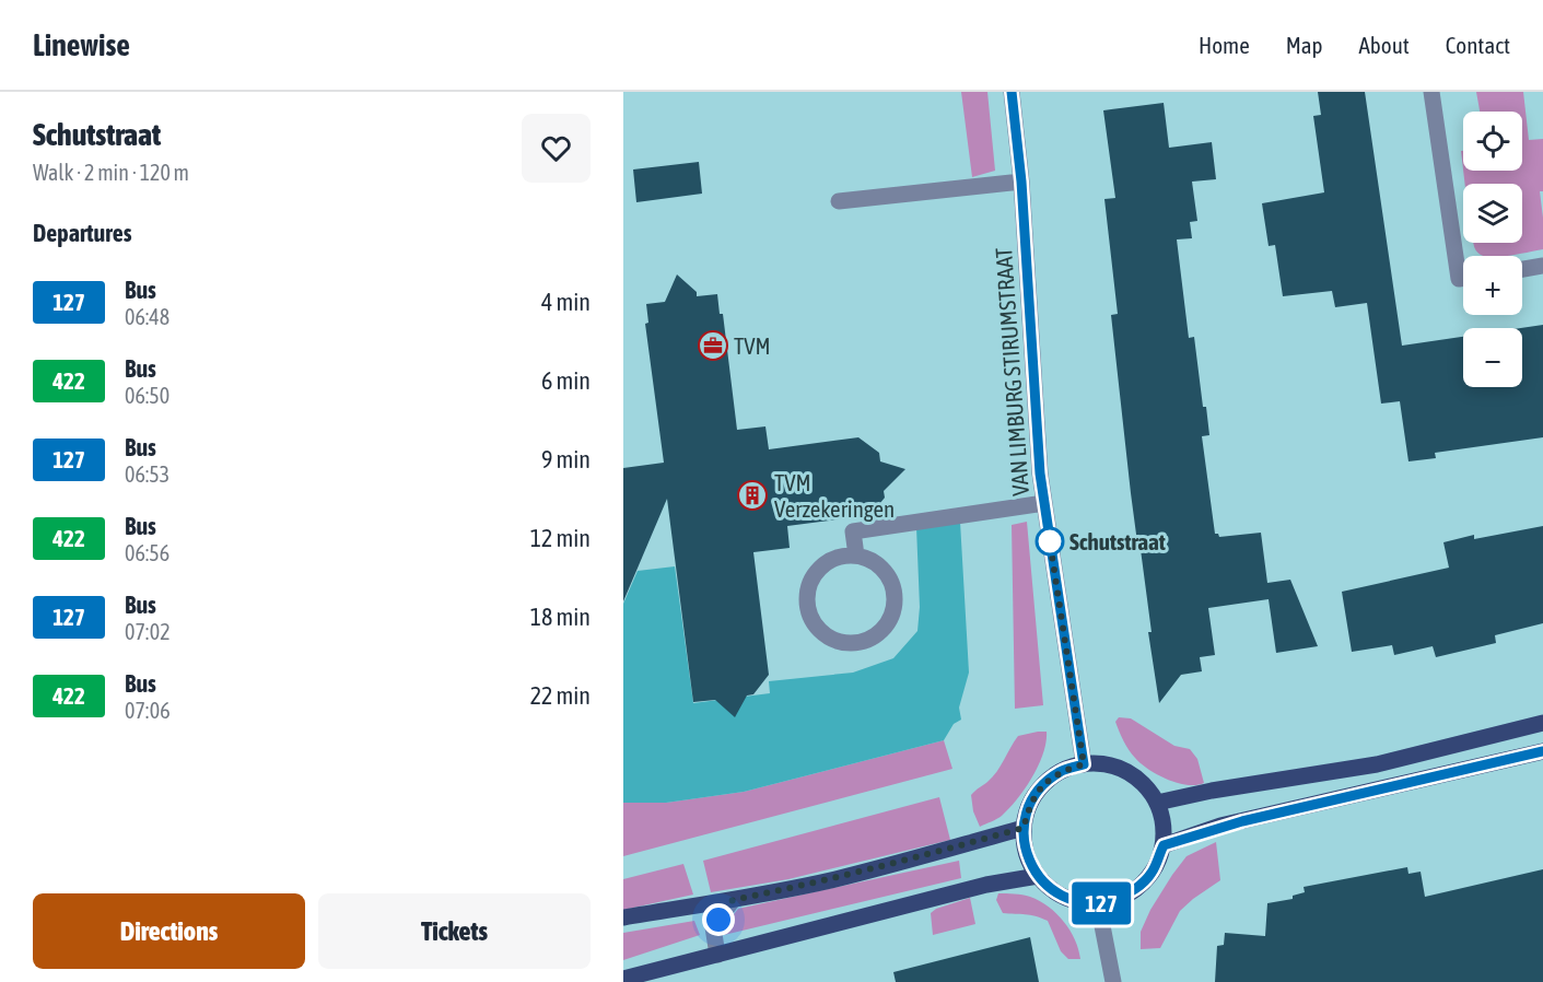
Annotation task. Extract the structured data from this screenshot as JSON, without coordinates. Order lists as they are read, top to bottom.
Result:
{
  "streets": {
    "street": ["VAN LIMBURG STIRUMSTRAAT"]
  },
  "places": {
    "office": ["TVM"],
    "building": ["TVM Verzekeringen"],
    "other": ["Schutstraat"]
  },
  "lines": ["bus line 127"],
  "page": {
    "header": "Linewise",
    "nav": [
      "Home",
      "Map",
      "About",
      "Contact"
    ],
    "heading": [
      ["Schutstraat", "Walk · 2 min · 120 m"],
      "Departures"
    ],
    "on_map": "127",
    "map_buttons": ["+", "−"],
    "list": [
      {
        "mark": "127",
        "name": "Bus",
        "note": "06:48",
        "value": "4 min"
      },
      {
        "mark": "422",
        "name": "Bus",
        "note": "06:50",
        "value": "6 min"
      },
      {
        "mark": "127",
        "name": "Bus",
        "note": "06:53",
        "value": "9 min"
      },
      {
        "mark": "422",
        "name": "Bus",
        "note": "06:56",
        "value": "12 min"
      },
      {
        "mark": "127",
        "name": "Bus",
        "note": "07:02",
        "value": "18 min"
      },
      {
        "mark": "422",
        "name": "Bus",
        "note": "07:06",
        "value": "22 min"
      }
    ],
    "buttons": ["Directions", "Tickets"]
  }
}
